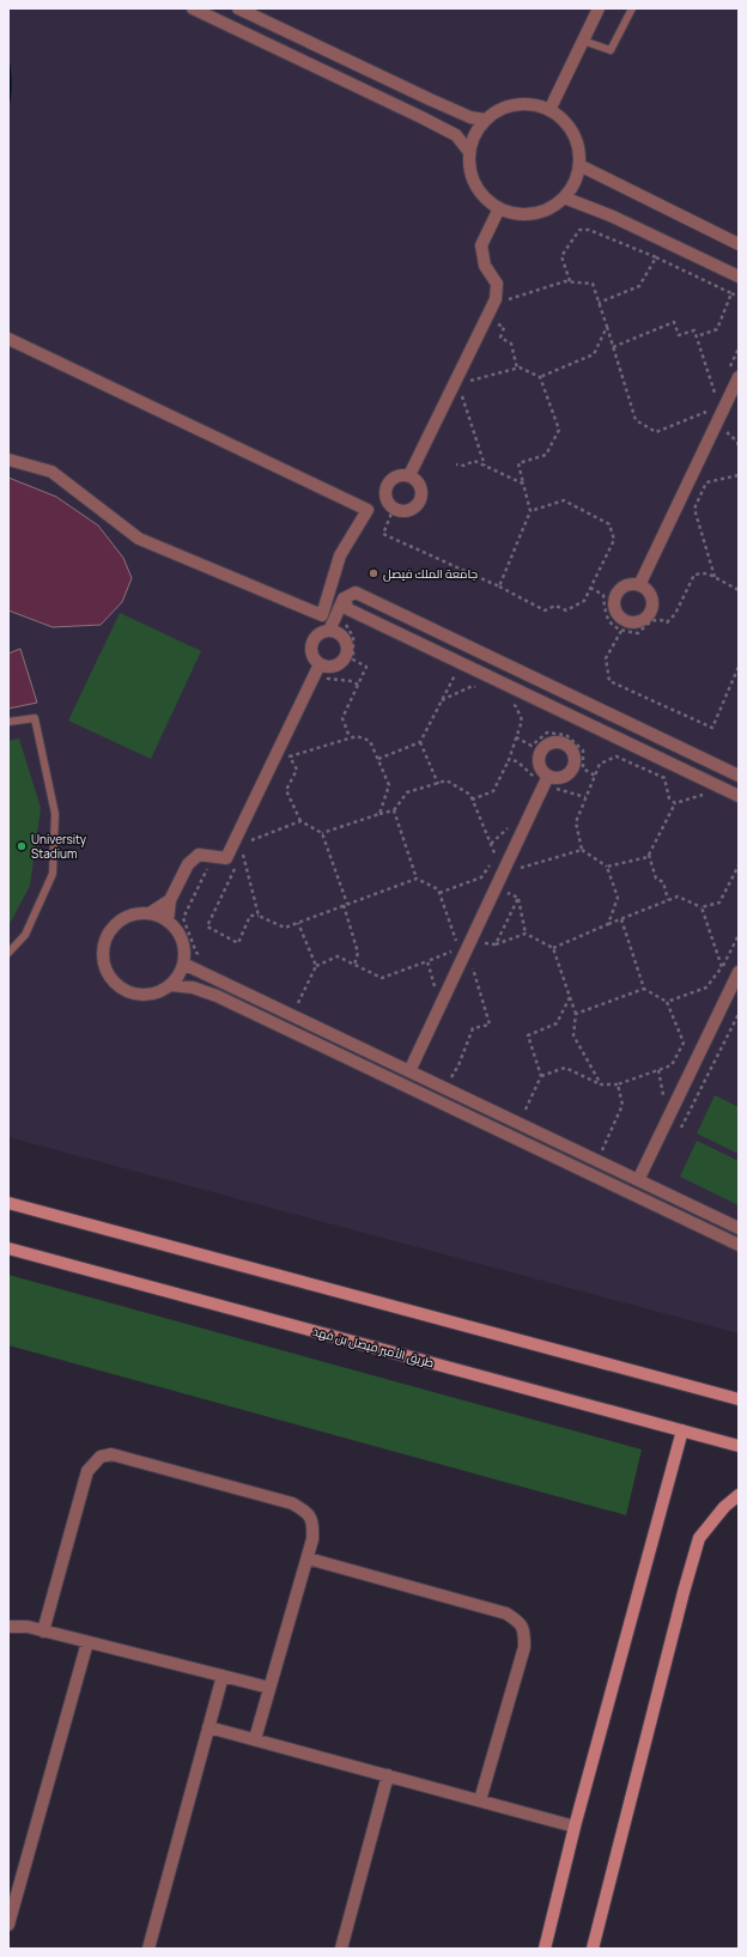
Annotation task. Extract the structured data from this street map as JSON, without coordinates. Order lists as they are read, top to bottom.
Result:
{
  "streets": {
    "main road": ["طريق الأمير فيصل بن فهد"]
  },
  "places": ["جامعة الملك فيصل", "University Stadium"]
}
